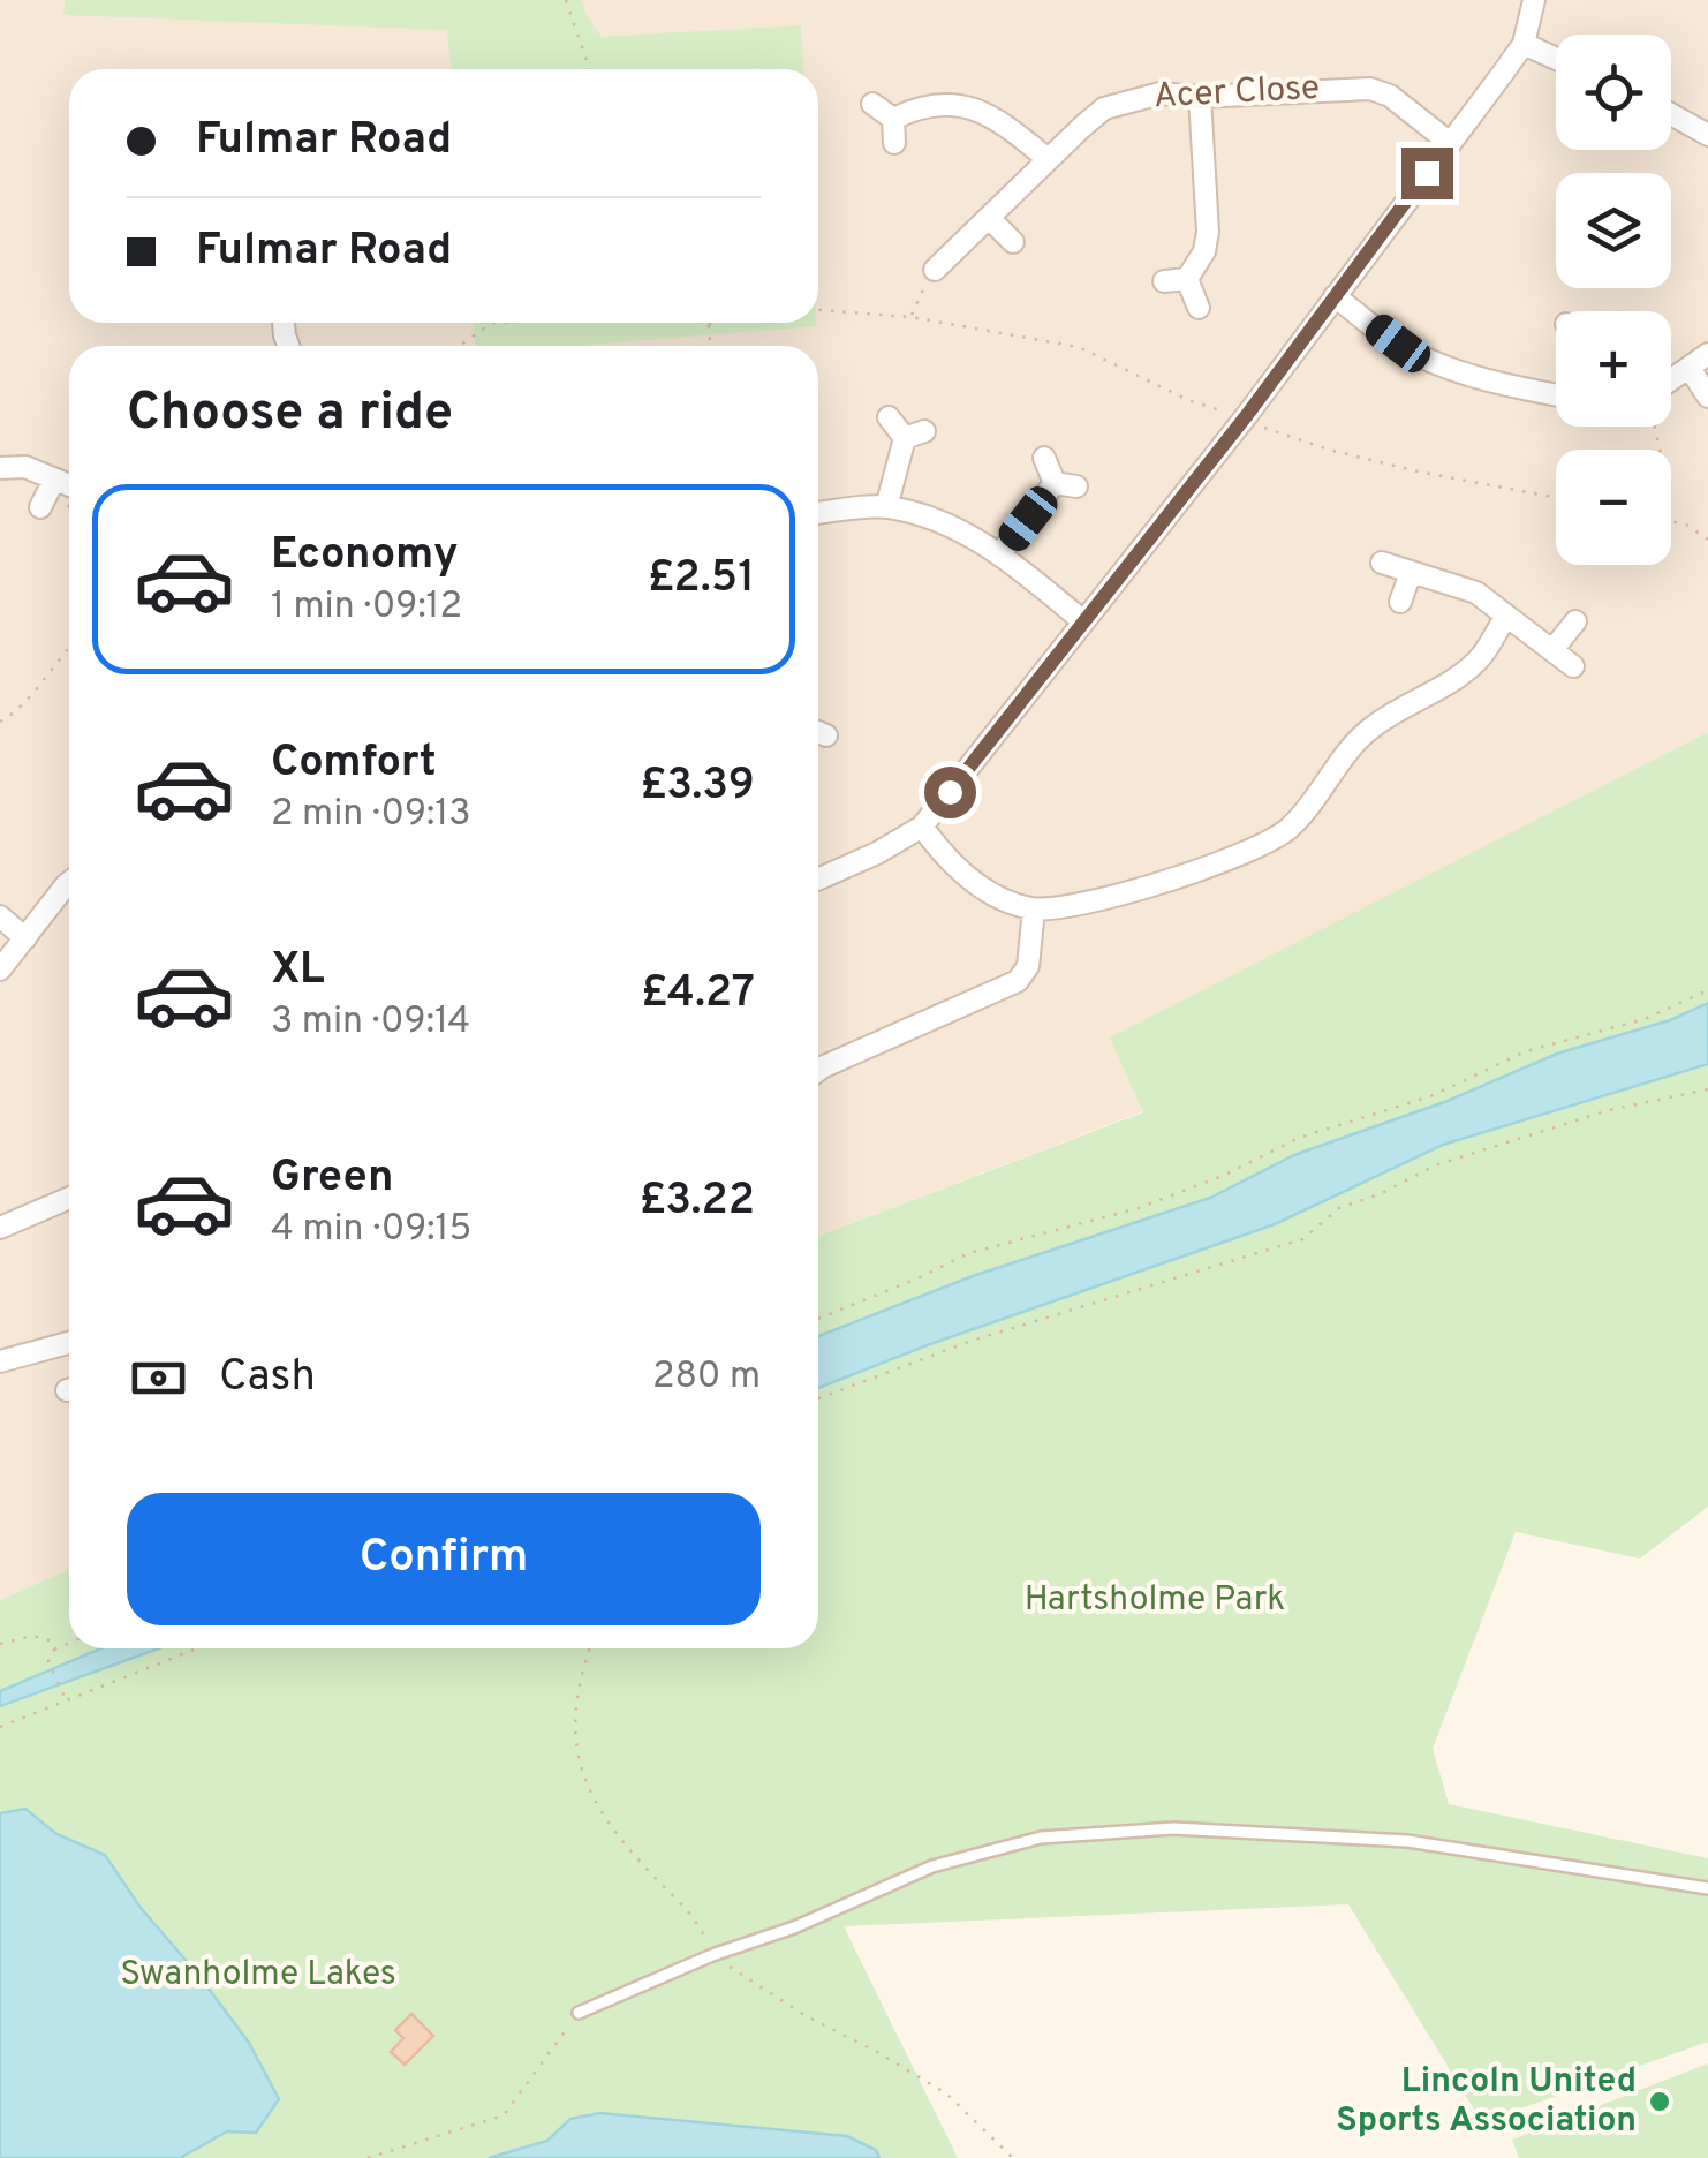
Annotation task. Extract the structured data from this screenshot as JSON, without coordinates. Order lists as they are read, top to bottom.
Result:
{
  "streets": {
    "street": ["Acer Close"]
  },
  "parks": ["Hartsholme Park", "Swanholme Lakes"],
  "places": ["Lincoln United Sports Association"],
  "page": {
    "map_buttons": ["+", "−"],
    "banner": ["Fulmar Road", "Fulmar Road"],
    "heading": "Choose a ride",
    "list": [
      {
        "name": "Economy",
        "note": "1 min · 09:12",
        "value": "£2.51"
      },
      {
        "name": "Comfort",
        "note": "2 min · 09:13",
        "value": "£3.39"
      },
      {
        "name": "XL",
        "note": "3 min · 09:14",
        "value": "£4.27"
      },
      {
        "name": "Green",
        "note": "4 min · 09:15",
        "value": "£3.22"
      }
    ],
    "pay": ["Cash", "280 m"],
    "buttons": "Confirm"
  }
}
